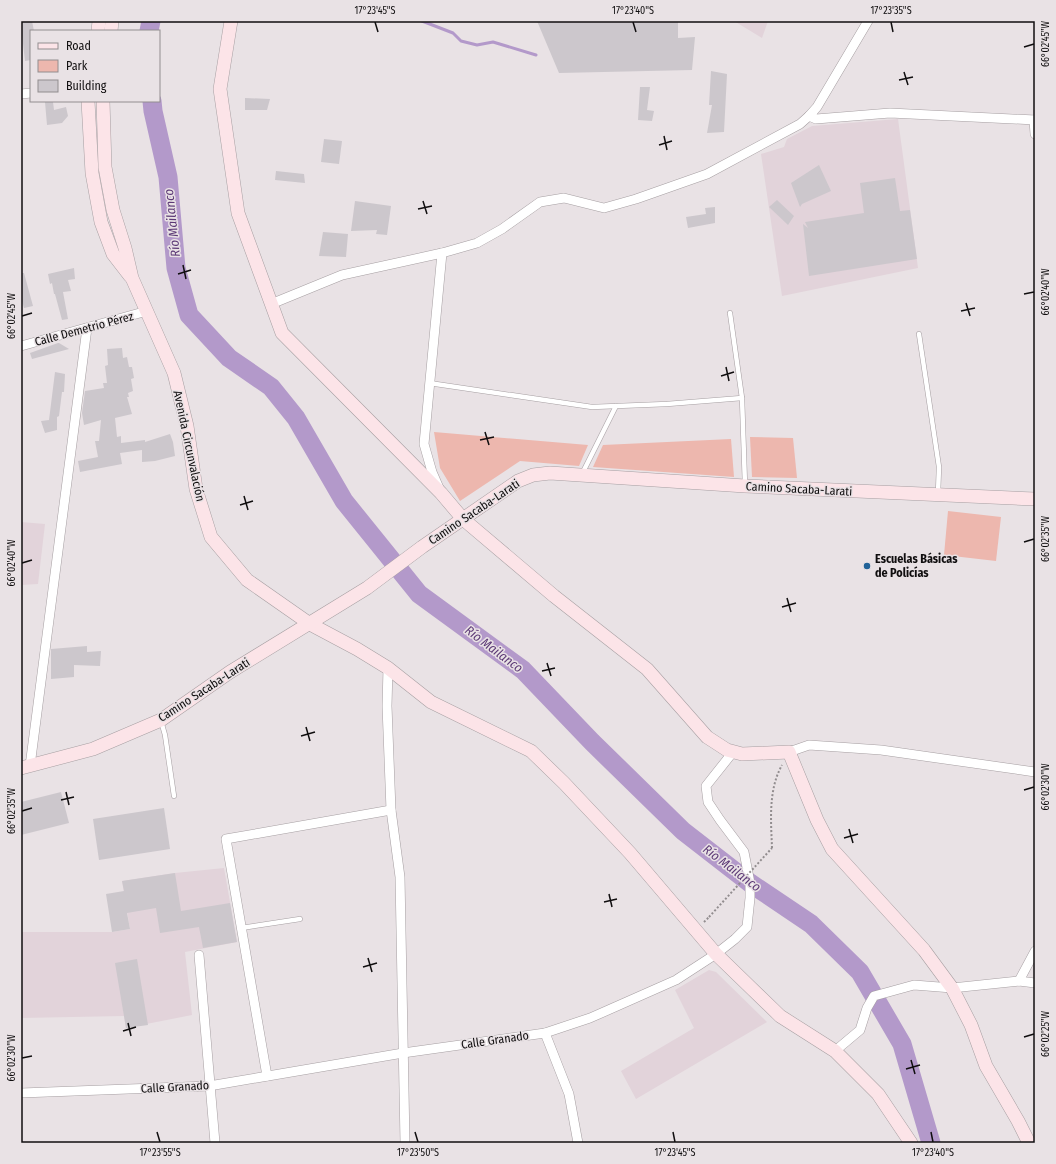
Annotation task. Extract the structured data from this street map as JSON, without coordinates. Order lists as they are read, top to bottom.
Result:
{
  "streets": {
    "street": [
      "Calle Demetrio Pérez",
      "Avenida Circunvalación",
      "Camino Sacaba-Larati",
      "Calle Granado"
    ]
  },
  "crossings": [
    ["Calle Demetrio Pérez", "Avenida Circunvalación"],
    ["Avenida Circunvalación", "Camino Sacaba-Larati"],
    ["Avenida Circunvalación", "Calle Granado"]
  ],
  "water": ["Río Mailanco"],
  "places": ["Escuelas Básicas de Policías"],
  "legend": ["Road", "Park", "Building"],
  "coordinates": [
    "17°23'45\"S",
    "17°23'40\"S",
    "17°23'35\"S",
    "66°02'45\"W",
    "66°02'40\"W",
    "66°02'35\"W",
    "66°02'30\"W",
    "66°02'25\"W",
    "17°23'55\"S",
    "17°23'50\"S"
  ]
}
